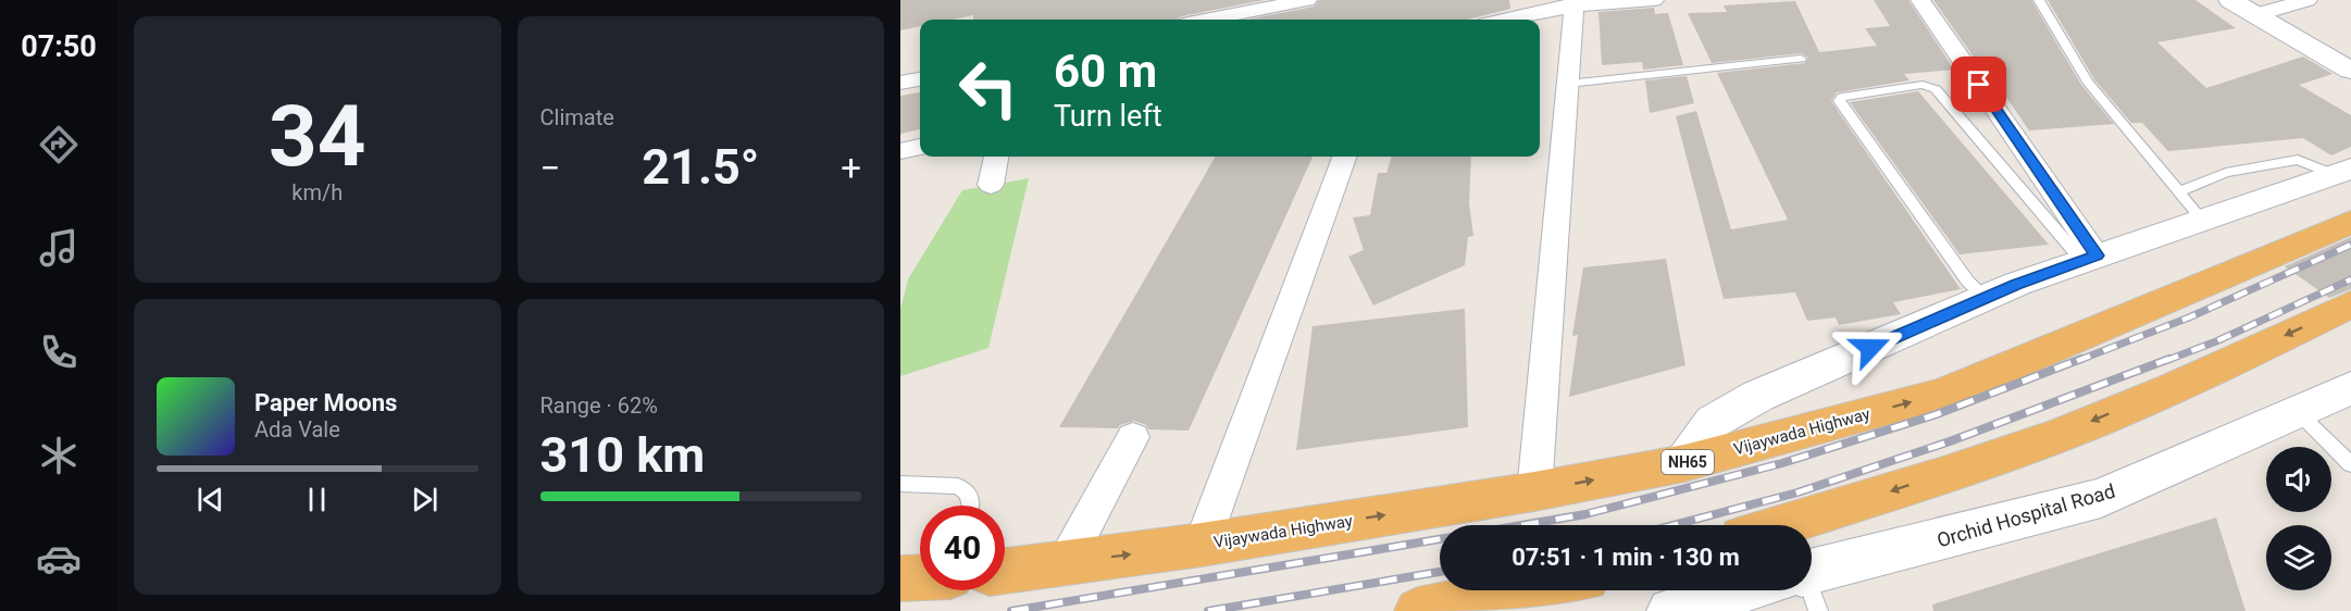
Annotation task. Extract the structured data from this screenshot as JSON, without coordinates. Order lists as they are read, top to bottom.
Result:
{
  "streets": {
    "highway": ["Vijaywada Highway", "NH65"],
    "street": ["Orchid Hospital Road"]
  },
  "page": {
    "tabs": "07:50",
    "tile": [
      ["34", "km/h"],
      "Climate",
      ["Range · 62%", "310 km"]
    ],
    "turn": ["60 m", "Turn left"],
    "heat": ["−", "21.5°", "+"],
    "song": ["Paper Moons", "Ada Vale"],
    "limit": "40",
    "trip": "07:51 · 1 min · 130 m"
  }
}
